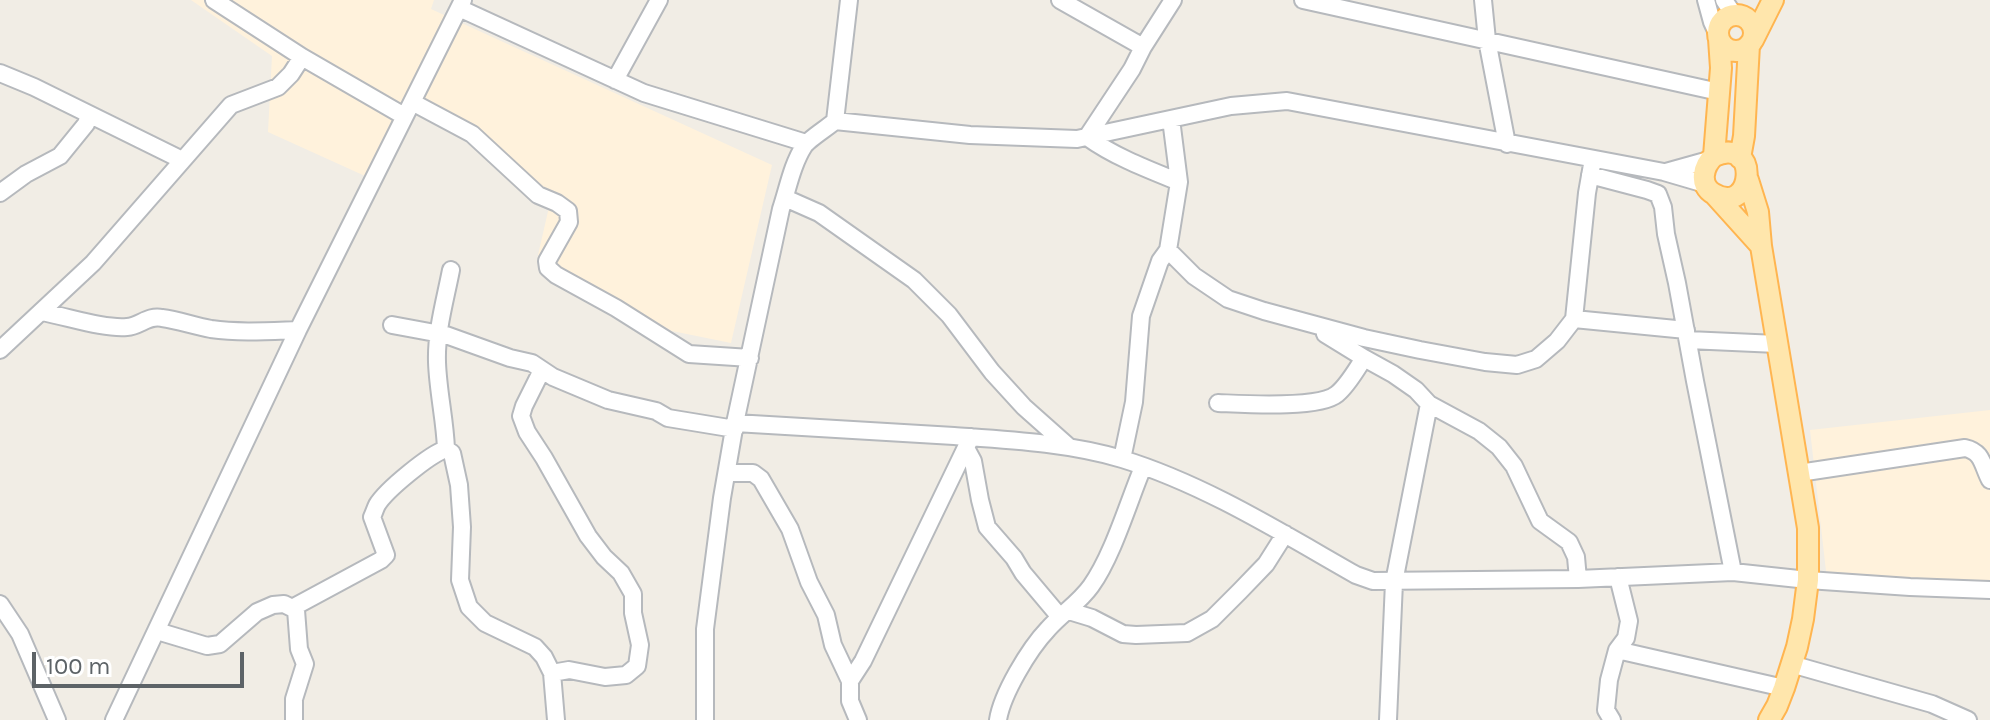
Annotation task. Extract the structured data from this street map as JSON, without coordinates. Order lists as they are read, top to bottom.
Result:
{
  "scale_bar": "100 m"
}
